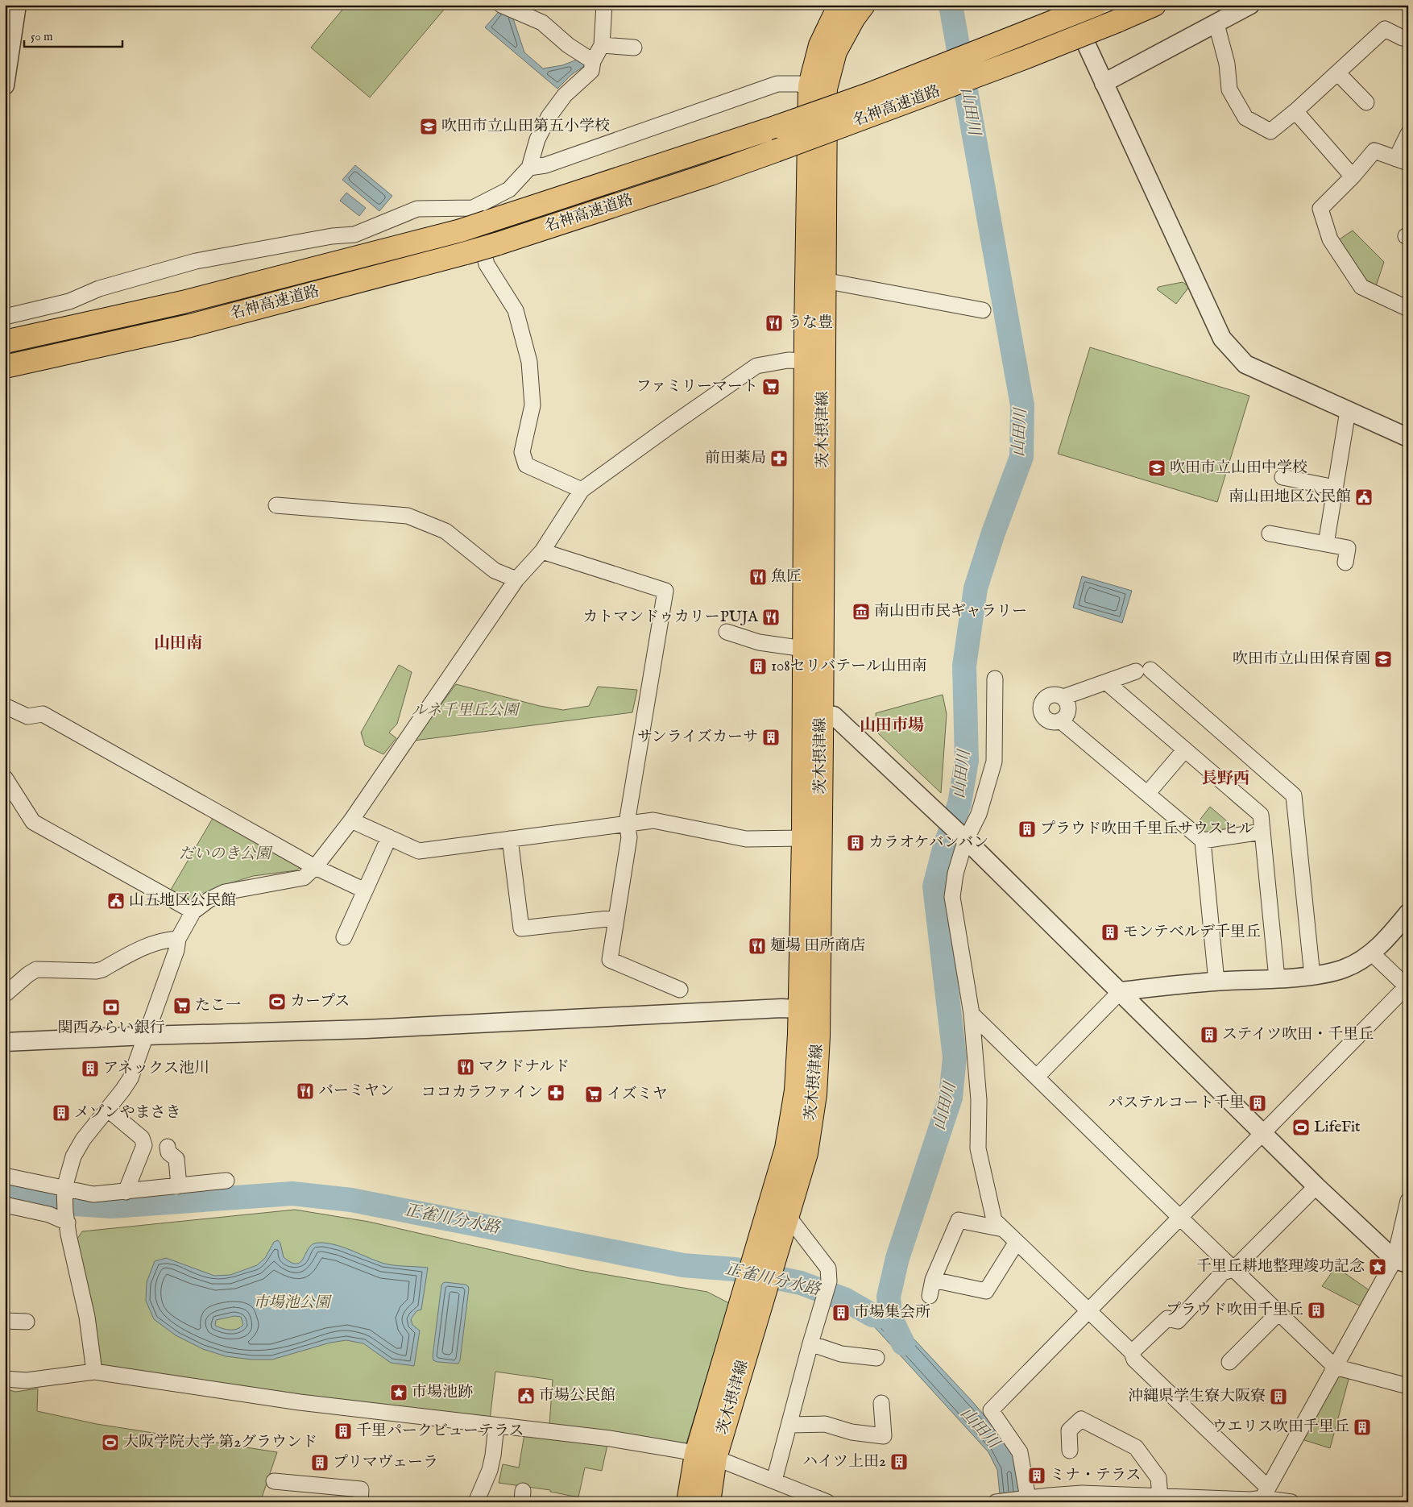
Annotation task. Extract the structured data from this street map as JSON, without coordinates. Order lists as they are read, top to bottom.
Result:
{
  "streets": {
    "main road": ["名神高速道路", "茨木摂津線"]
  },
  "districts": ["山田南", "山田市場", "長野西"],
  "water": ["山田川", "正雀川分水路"],
  "parks": ["ルネ千里丘公園", "だいのき公園", "市場池公園"],
  "places": {
    "school or university": ["吹田市立山田第五小学校", "吹田市立山田中学校", "吹田市立山田保育園"],
    "restaurant": [
      "うな豊",
      "魚匠",
      "カトマンドゥカリーPUJA",
      "麺場 田所商店",
      "マクドナルド",
      "バーミヤン"
    ],
    "supermarket": ["ファミリーマート", "たこ一", "イズミヤ"],
    "pharmacy": ["前田薬局", "ココカラファイン"],
    "public building": ["南山田地区公民館", "山五地区公民館", "市場公民館"],
    "museum": ["南山田市民ギャラリー"],
    "building": [
      "108セリバテール山田南",
      "サンライズカーサ",
      "プラウド吹田千里丘サウスヒル",
      "カラオケバンバン",
      "モンテベルデ千里丘",
      "ステイツ吹田・千里丘",
      "アネックス池川",
      "パステルコート千里",
      "メゾンやまさき",
      "プラウド吹田千里丘",
      "市場集会所",
      "沖縄県学生寮大阪寮",
      "ウエリス吹田千里丘",
      "千里パークビューテラス",
      "ハイツ上田2",
      "プリマヴェーラ",
      "ミナ・テラス"
    ],
    "sports": ["カープス", "LifeFit", "大阪学院大学 第2グラウンド"],
    "bank": ["関西みらい銀行"],
    "place": ["千里丘耕地整理竣功記念", "市場池跡"]
  },
  "scale_bar": "50 m"
}
